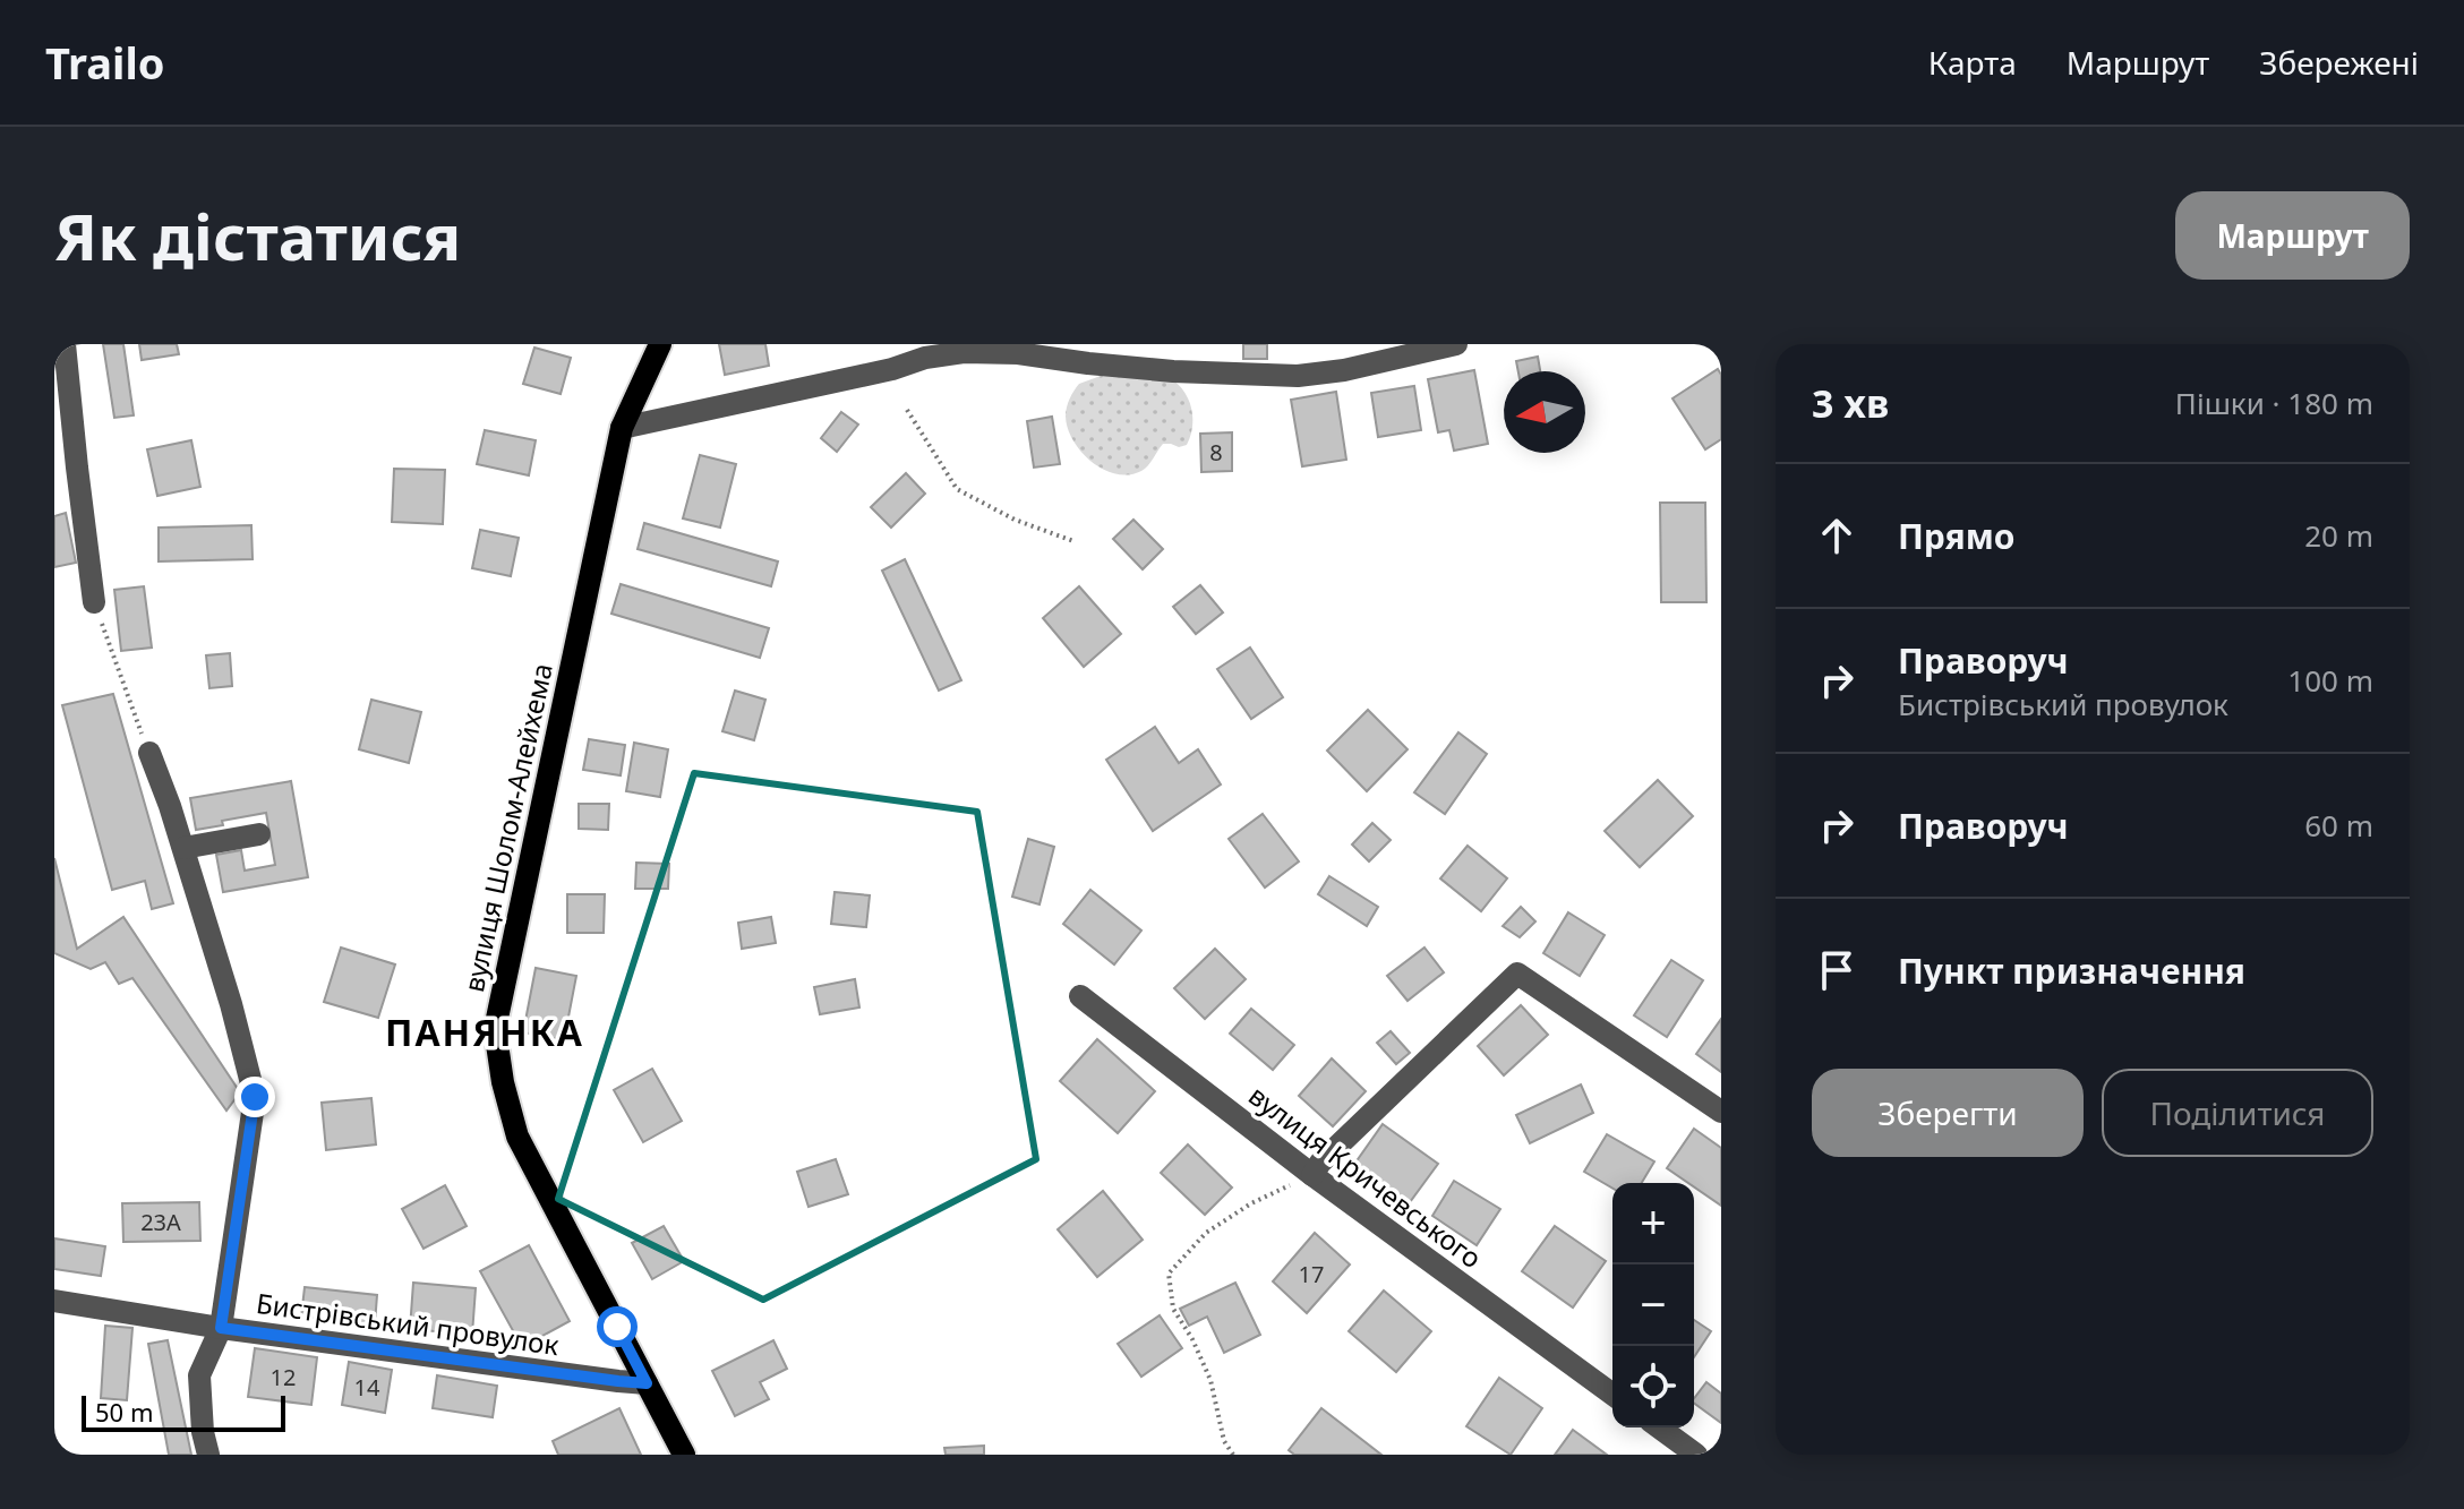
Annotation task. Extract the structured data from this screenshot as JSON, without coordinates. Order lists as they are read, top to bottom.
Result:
{
  "streets": {
    "main road": ["вулиця Шолом-Алейхема"],
    "street": ["вулиця Кричевського", "Бистрівський провулок"]
  },
  "crossings": [
    ["вулиця Шолом-Алейхема", "Бистрівський провулок"]
  ],
  "districts": ["ПАНЯНКА"],
  "house_numbers": [
    "8",
    "23А",
    "17",
    "12",
    "14"
  ],
  "scale_bar": "50 m",
  "north": "left",
  "page": {
    "header": "Trailo",
    "nav": ["Карта", "Маршрут", "Збережені"],
    "buttons": [
      "Маршрут",
      ["Зберегти", "Поділитися"]
    ],
    "title": "Як дістатися",
    "heading": ["3 хв", "Пішки · 180 m"],
    "list": [
      ["Прямо", "20 m"],
      ["Праворуч", "Бистрівський провулок", "100 m"],
      ["Праворуч", "60 m"],
      "Пункт призначення"
    ],
    "map_buttons": ["+", "−"],
    "scale": "50 m"
  }
}
